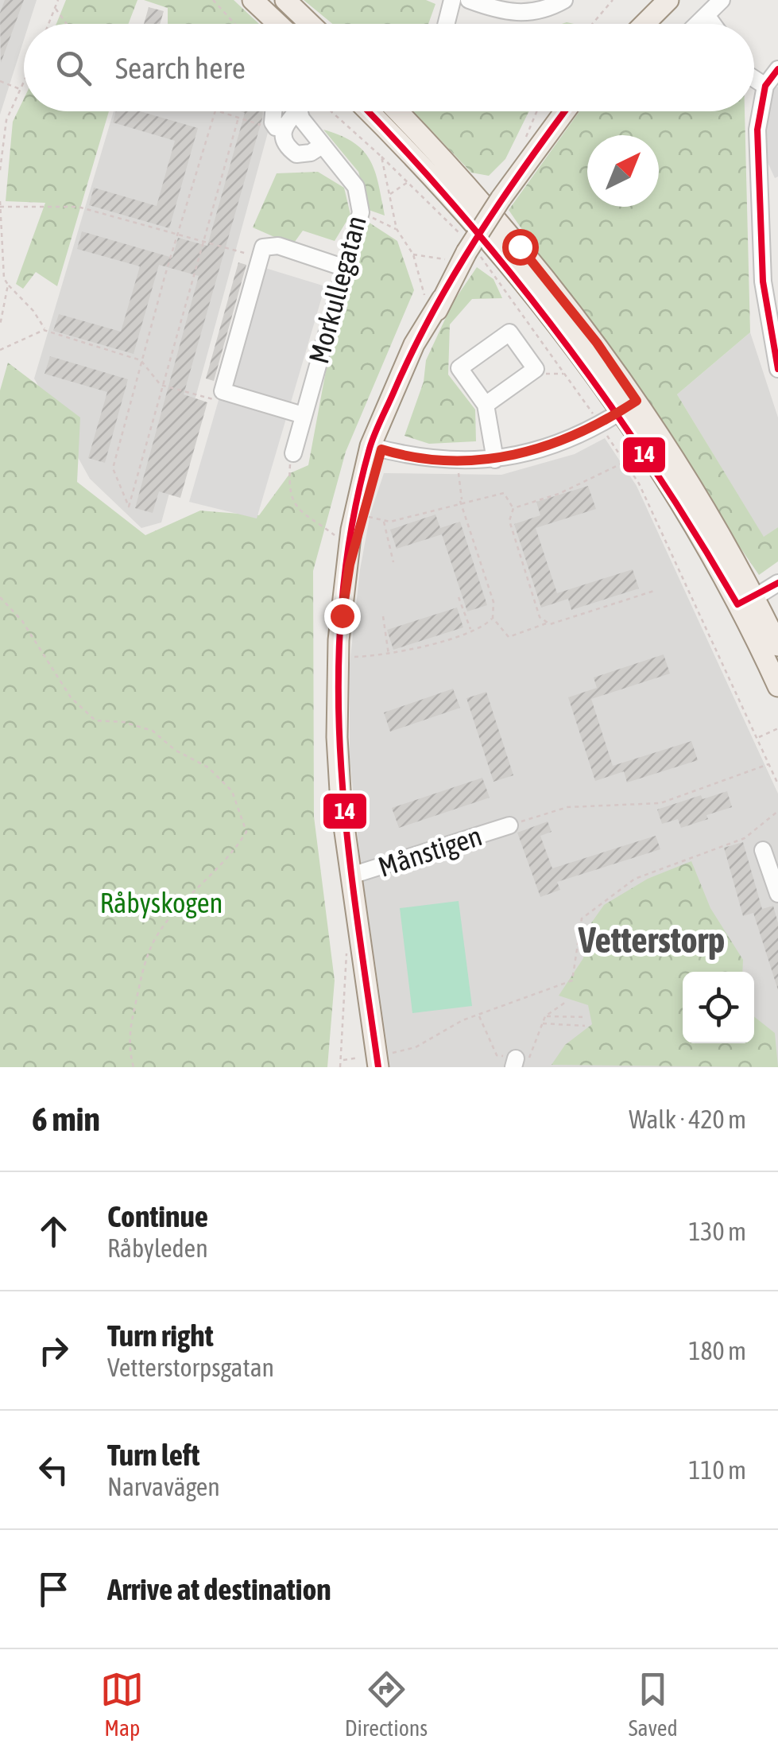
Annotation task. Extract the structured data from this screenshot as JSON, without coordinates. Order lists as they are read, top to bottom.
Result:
{
  "streets": {
    "street": ["Morkullegatan", "Månstigen"]
  },
  "districts": ["Vetterstorp"],
  "parks": ["Råbyskogen"],
  "lines": ["transit line 14"],
  "north": "top right",
  "page": {
    "search": "Search here",
    "heading": ["6 min", "Walk · 420 m"],
    "list": [
      ["Continue", "Råbyleden", "130 m"],
      ["Turn right", "Vetterstorpsgatan", "180 m"],
      ["Turn left", "Narvavägen", "110 m"],
      "Arrive at destination"
    ],
    "nav": ["Map", "Directions", "Saved"]
  }
}
